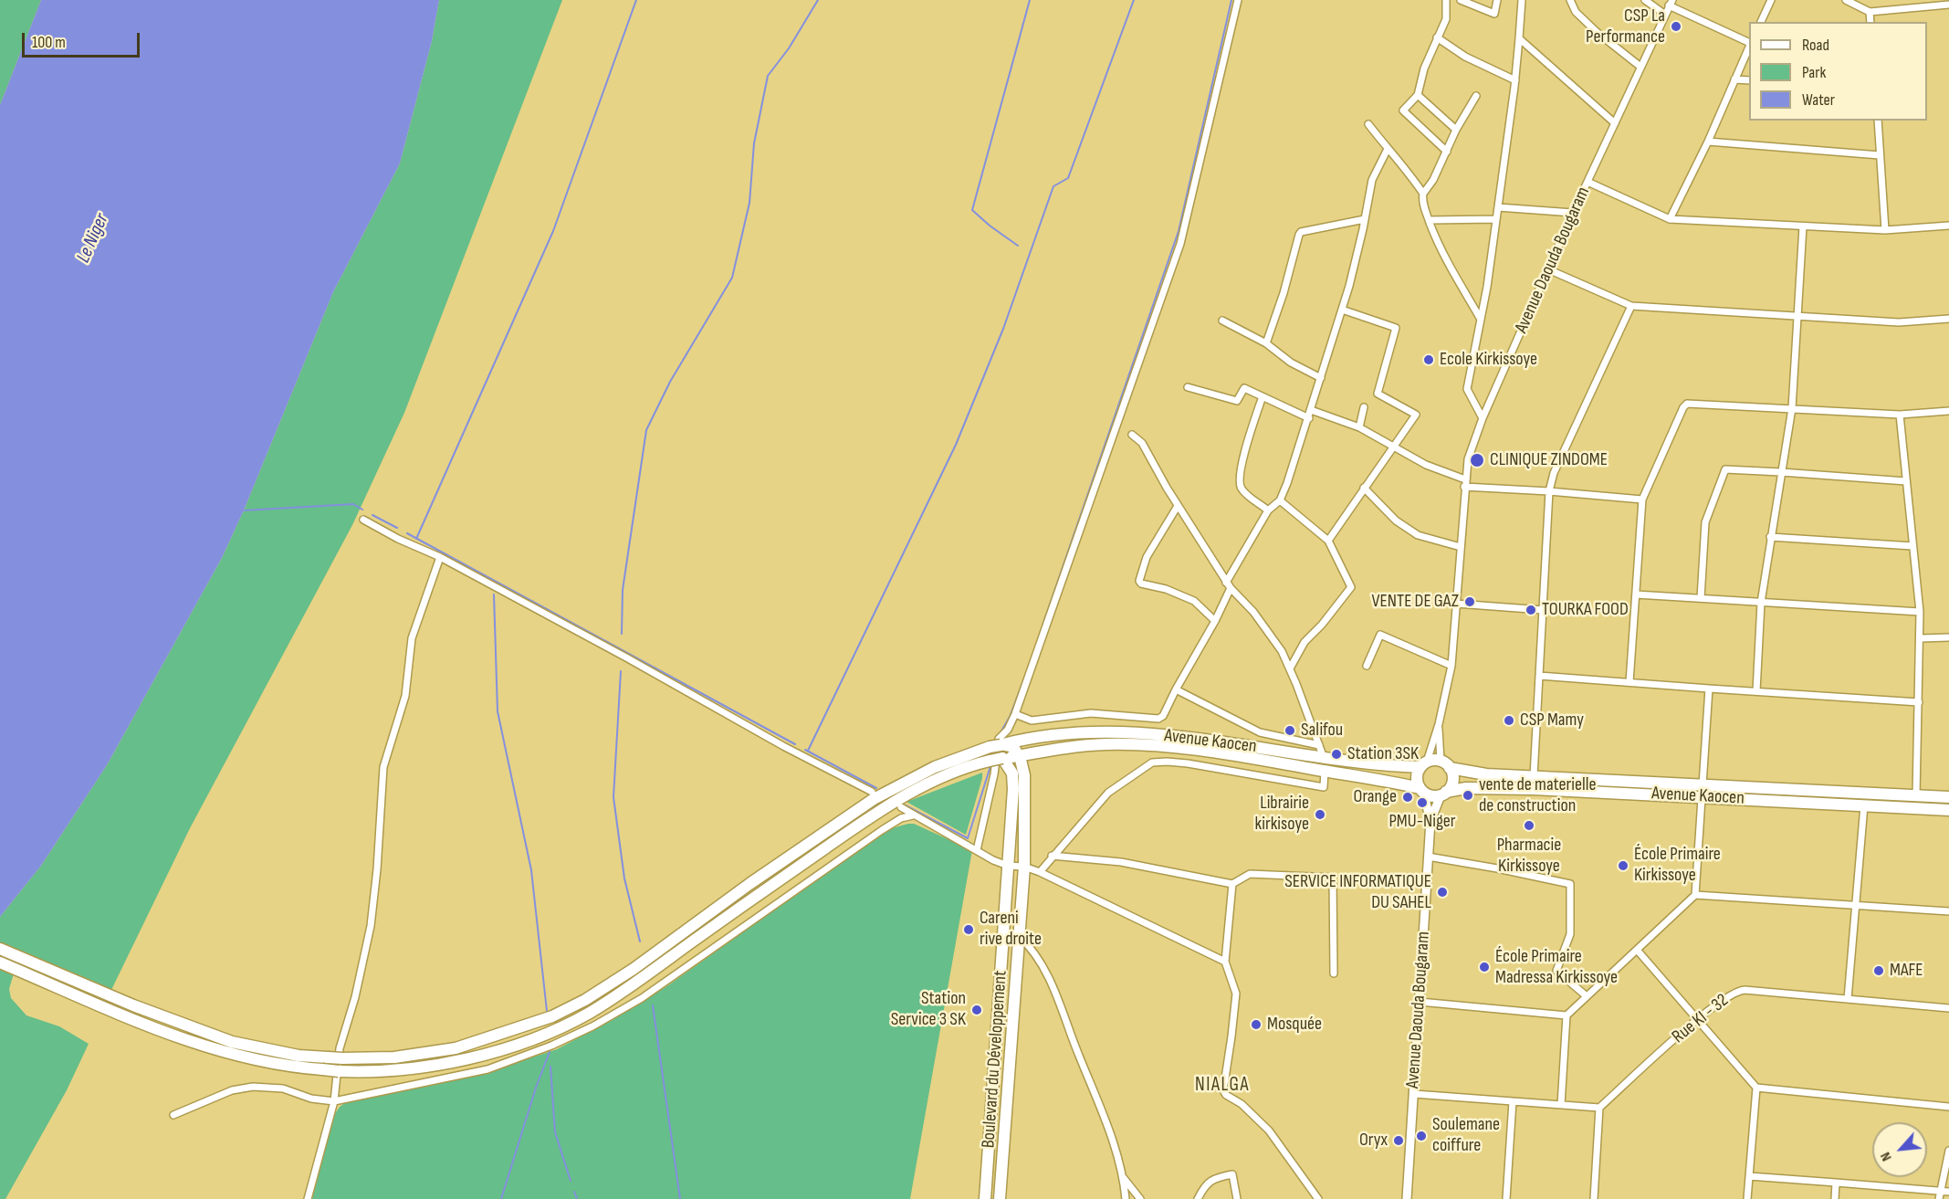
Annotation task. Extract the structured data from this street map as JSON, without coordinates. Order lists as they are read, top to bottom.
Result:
{
  "streets": {
    "highway": ["Avenue Kaocen", "Boulevard du Développement"],
    "street": ["Avenue Daouda Bougaram", "Rue KI - 32"]
  },
  "crossings": [
    ["Avenue Daouda Bougaram", "Avenue Kaocen"],
    ["Avenue Kaocen", "Boulevard du Développement"]
  ],
  "districts": ["NIALGA"],
  "water": ["Le Niger"],
  "places": [
    "CSP La Performance",
    "Ecole Kirkissoye",
    "CLINIQUE ZINDOME",
    "VENTE DE GAZ",
    "TOURKA FOOD",
    "CSP Mamy",
    "Salifou",
    "Station 3SK",
    "vente de materielle de construction",
    "Orange",
    "PMU-Niger",
    "Librairie kirkisoye",
    "Pharmacie Kirkissoye",
    "École Primaire Kirkissoye",
    "SERVICE INFORMATIQUE DU SAHEL",
    "Careni rive droite",
    "École Primaire Madressa Kirkissoye",
    "MAFE",
    "Station Service 3 SK",
    "Mosquée",
    "Soulemane coiffure",
    "Oryx"
  ],
  "legend": ["Road", "Park", "Water"],
  "scale_bar": "100 m",
  "north": "bottom left"
}
